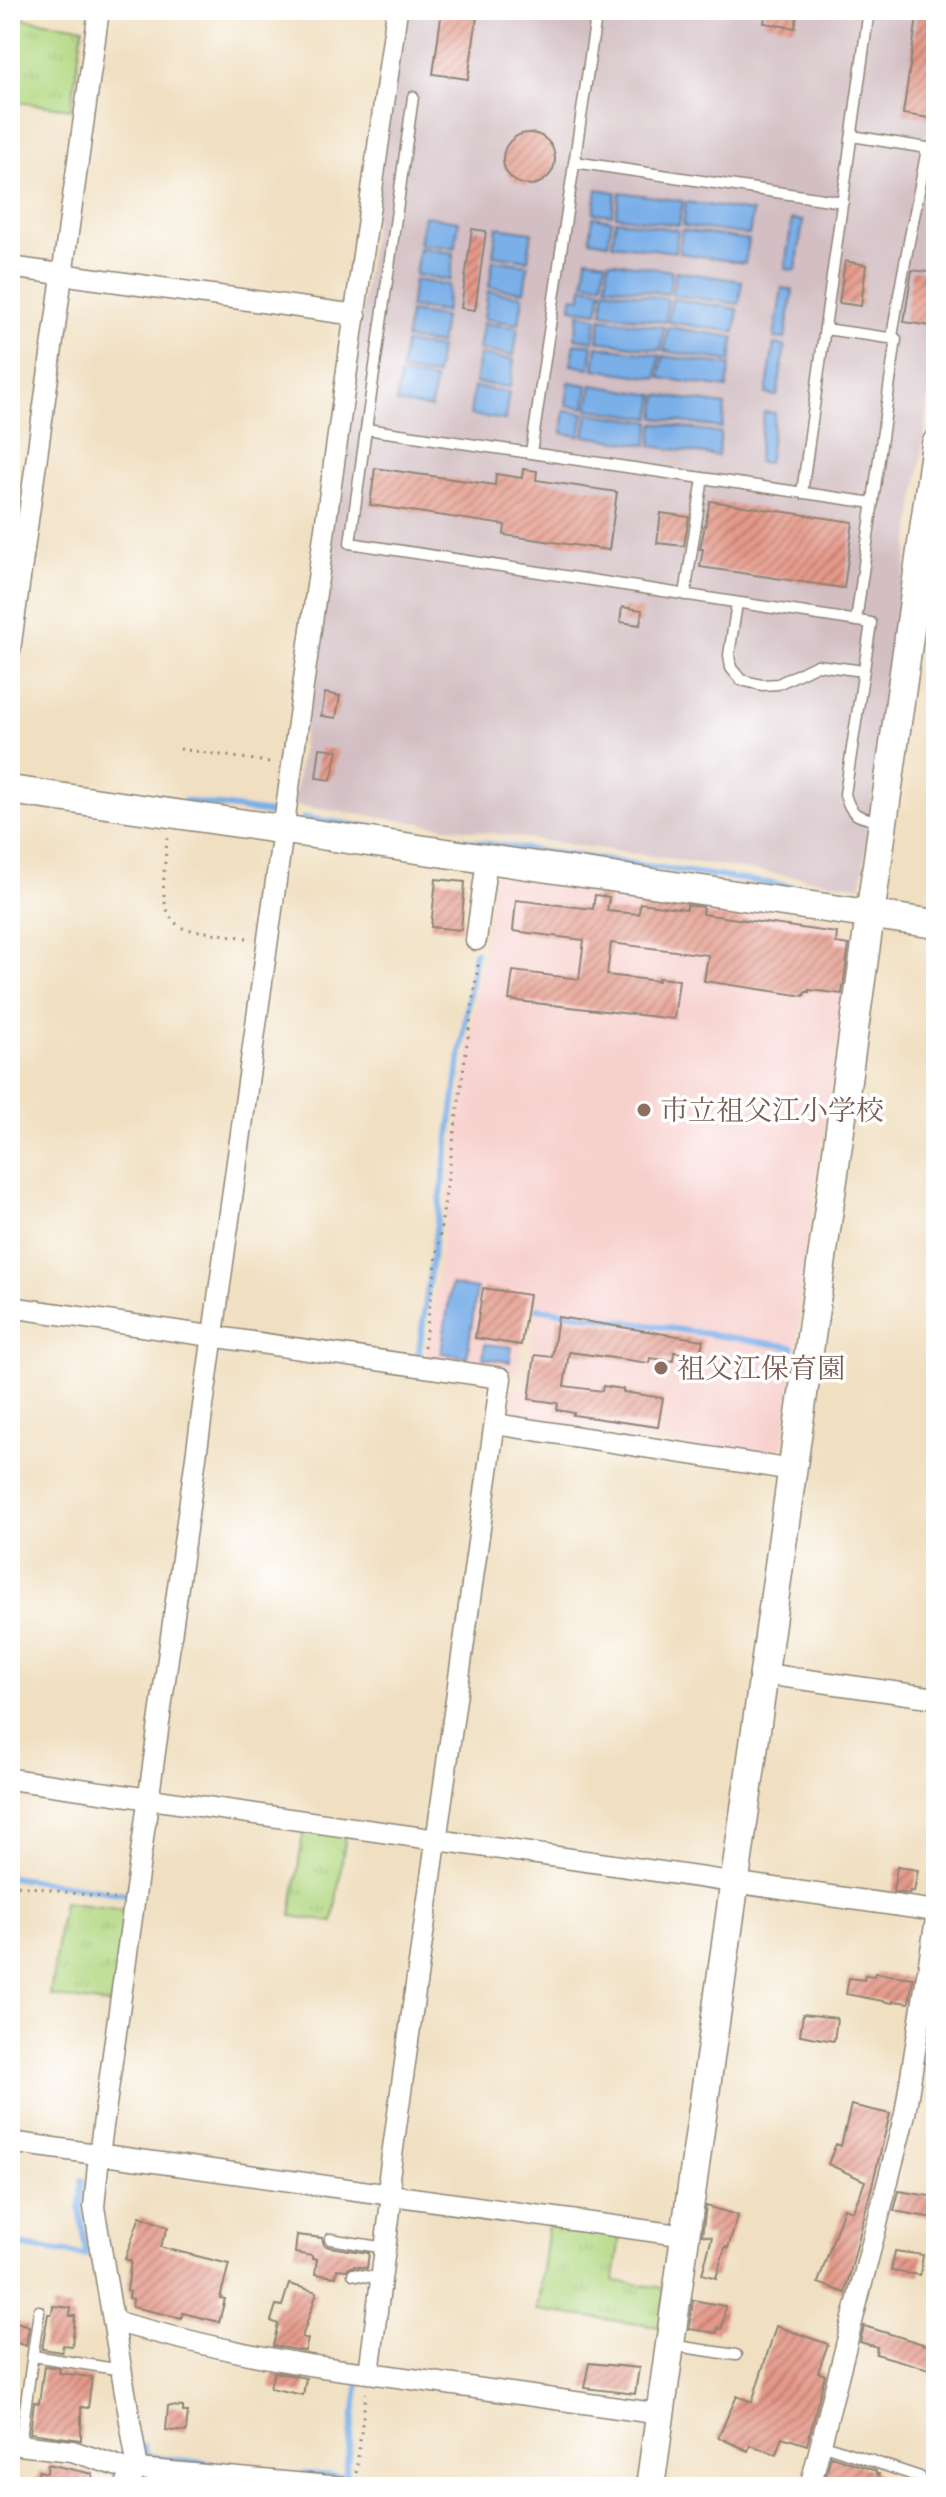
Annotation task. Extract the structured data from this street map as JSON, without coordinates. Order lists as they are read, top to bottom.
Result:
{
  "places": ["市立祖父江小学校", "祖父江保育園"]
}
